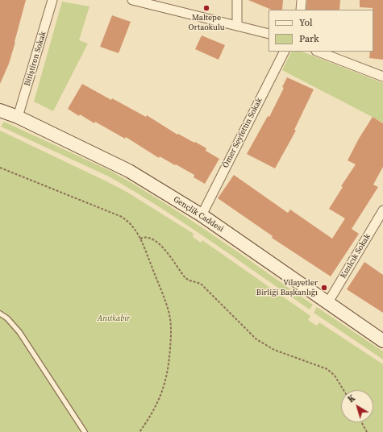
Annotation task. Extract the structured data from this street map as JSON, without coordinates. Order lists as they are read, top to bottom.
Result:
{
  "streets": {
    "main road": ["Gençlik Caddesi"],
    "street": ["Bitiştiren Sokak", "Ömer Seyfettin Sokak", "Kızılcık Sokak"]
  },
  "crossings": [
    ["Bitiştiren Sokak", "Gençlik Caddesi"],
    ["Ömer Seyfettin Sokak", "Gençlik Caddesi"],
    ["Gençlik Caddesi", "Kızılcık Sokak"]
  ],
  "parks": ["Anıtkabir"],
  "places": ["Maltepe Ortaokulu", "Vilayetler Birliği Başkanlığı"],
  "legend": ["Yol", "Park"],
  "north": "top left"
}
